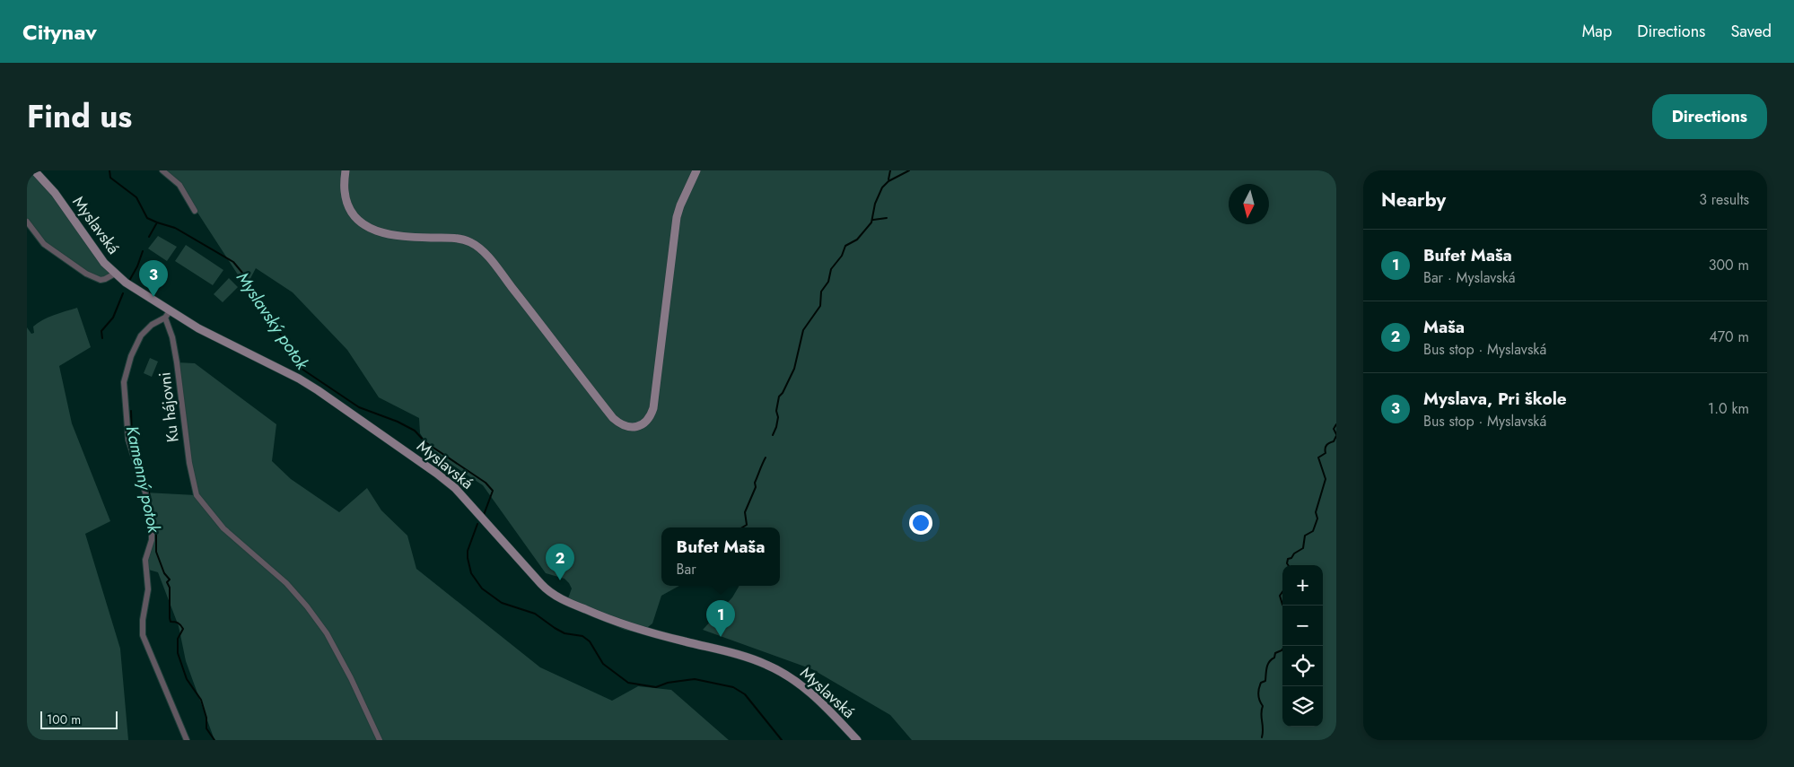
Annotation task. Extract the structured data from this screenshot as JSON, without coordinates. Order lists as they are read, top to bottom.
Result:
{
  "streets": {
    "street": ["Myslavská", "Ku hájovni"]
  },
  "crossings": [
    ["Myslavská", "Ku hájovni"]
  ],
  "water": ["Myslavský potok", "Kamenný potok"],
  "scale_bar": "100 m",
  "north": "bottom",
  "page": {
    "header": "Citynav",
    "nav": ["Map", "Directions", "Saved"],
    "title": "Find us",
    "buttons": "Directions",
    "heading": ["Nearby", "3 results"],
    "list": [
      {
        "mark": "1",
        "name": "Bufet Maša",
        "note": "Bar · Myslavská",
        "value": "300 m"
      },
      {
        "mark": "2",
        "name": "Maša",
        "note": "Bus stop · Myslavská",
        "value": "470 m"
      },
      {
        "mark": "3",
        "name": "Myslava, Pri škole",
        "note": "Bus stop · Myslavská",
        "value": "1.0 km"
      }
    ],
    "pins": ["3", "2", "1"],
    "popup": ["Bufet Maša", "Bar"],
    "map_buttons": ["+", "−"],
    "scale": "100 m"
  }
}
